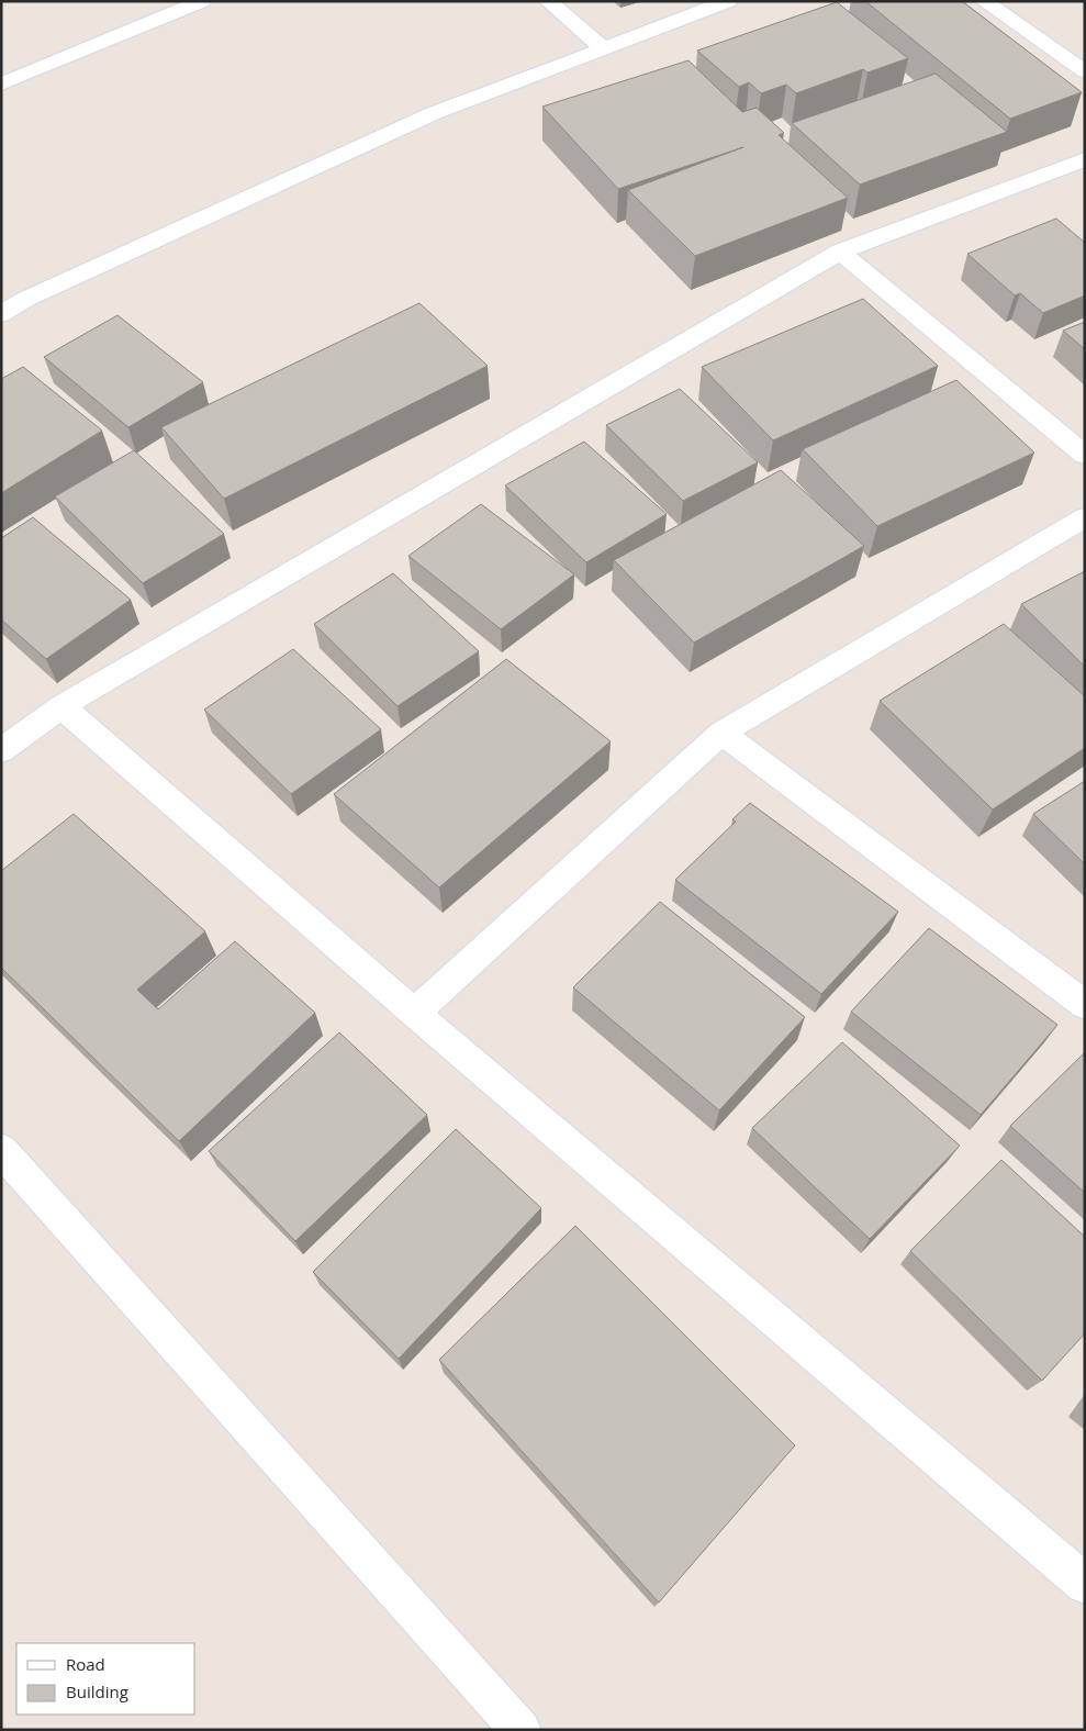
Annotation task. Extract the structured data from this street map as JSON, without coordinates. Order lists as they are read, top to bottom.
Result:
{
  "legend": ["Road", "Building"]
}
